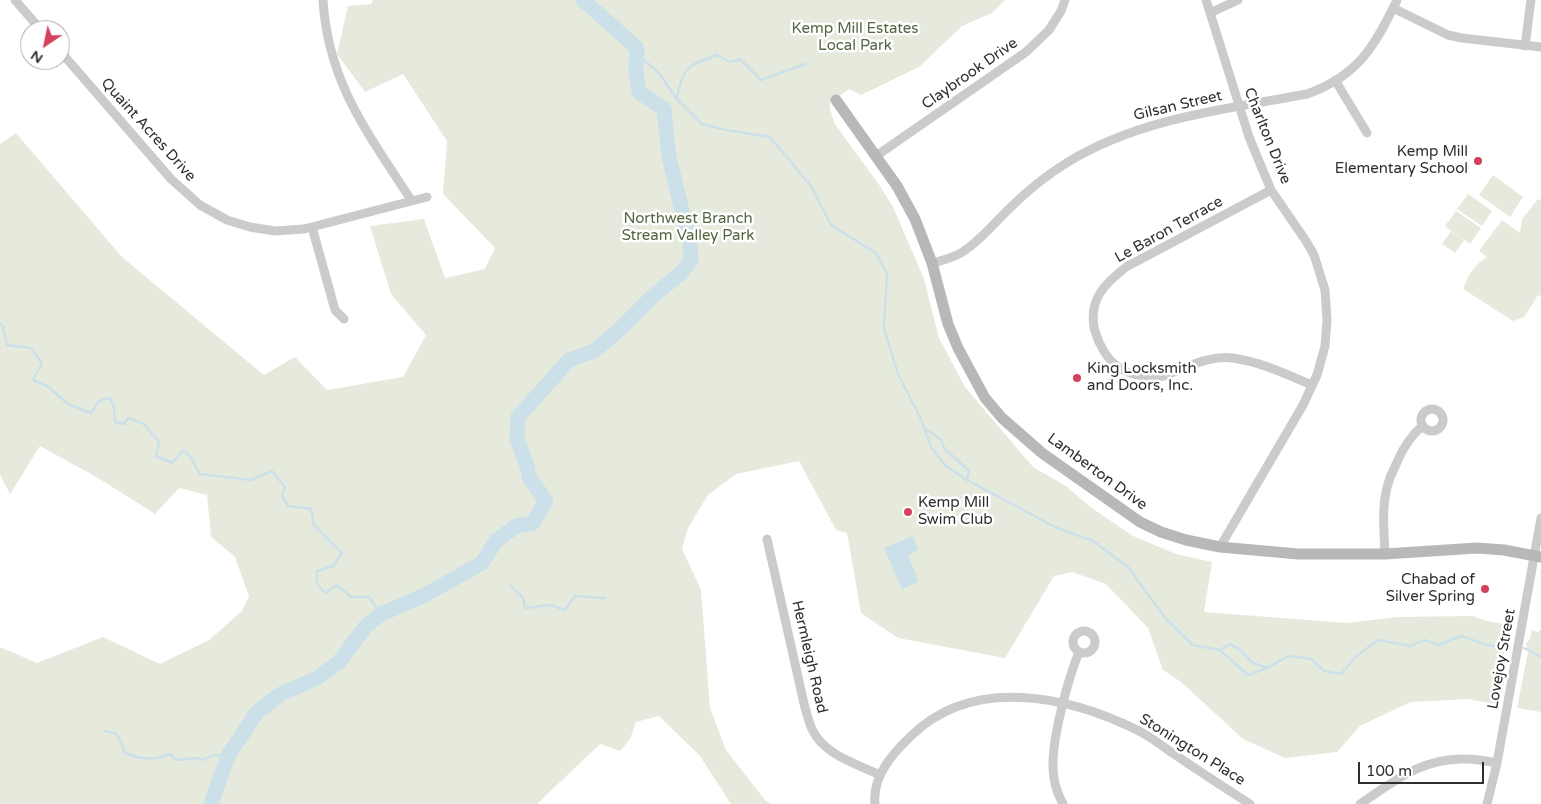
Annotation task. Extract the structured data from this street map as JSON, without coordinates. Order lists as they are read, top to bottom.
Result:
{
  "streets": {
    "street": [
      "Claybrook Drive",
      "Gilsan Street",
      "Quaint Acres Drive",
      "Charlton Drive",
      "Le Baron Terrace",
      "Lamberton Drive",
      "Hermleigh Road",
      "Lovejoy Street",
      "Stonington Place"
    ]
  },
  "crossings": [
    ["Claybrook Drive", "Lamberton Drive"],
    ["Gilsan Street", "Charlton Drive"],
    ["Gilsan Street", "Lamberton Drive"],
    ["Charlton Drive", "Le Baron Terrace"],
    ["Charlton Drive", "Lamberton Drive"],
    ["Lamberton Drive", "Lovejoy Street"],
    ["Hermleigh Road", "Stonington Place"]
  ],
  "parks": ["Kemp Mill Estates Local Park", "Northwest Branch Stream Valley Park"],
  "places": [
    "Kemp Mill Elementary School",
    "King Locksmith and Doors, Inc.",
    "Kemp Mill Swim Club",
    "Chabad of Silver Spring"
  ],
  "scale_bar": "100 m",
  "north": "bottom left"
}
